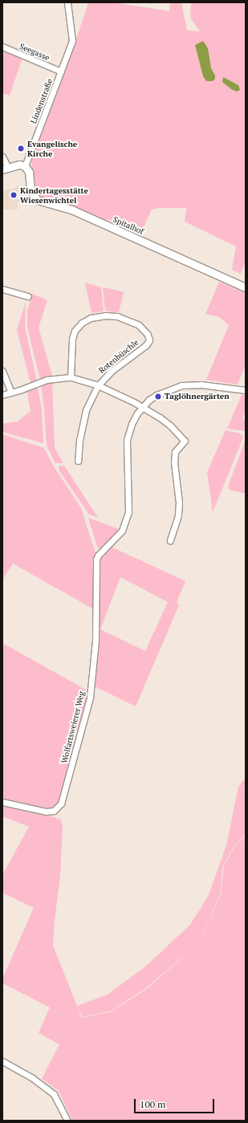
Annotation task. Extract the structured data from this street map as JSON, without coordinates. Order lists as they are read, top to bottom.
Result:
{
  "streets": {
    "street": [
      "Seegasse",
      "Lindenstraße",
      "Spitalhof",
      "Rotenbüschle",
      "Wolfartsweierer Weg"
    ]
  },
  "crossings": [
    ["Seegasse", "Lindenstraße"],
    ["Lindenstraße", "Spitalhof"]
  ],
  "places": ["Evangelische Kirche", "Kindertagesstätte Wiesenwichtel", "Taglöhnergärten"],
  "scale_bar": "100 m"
}
